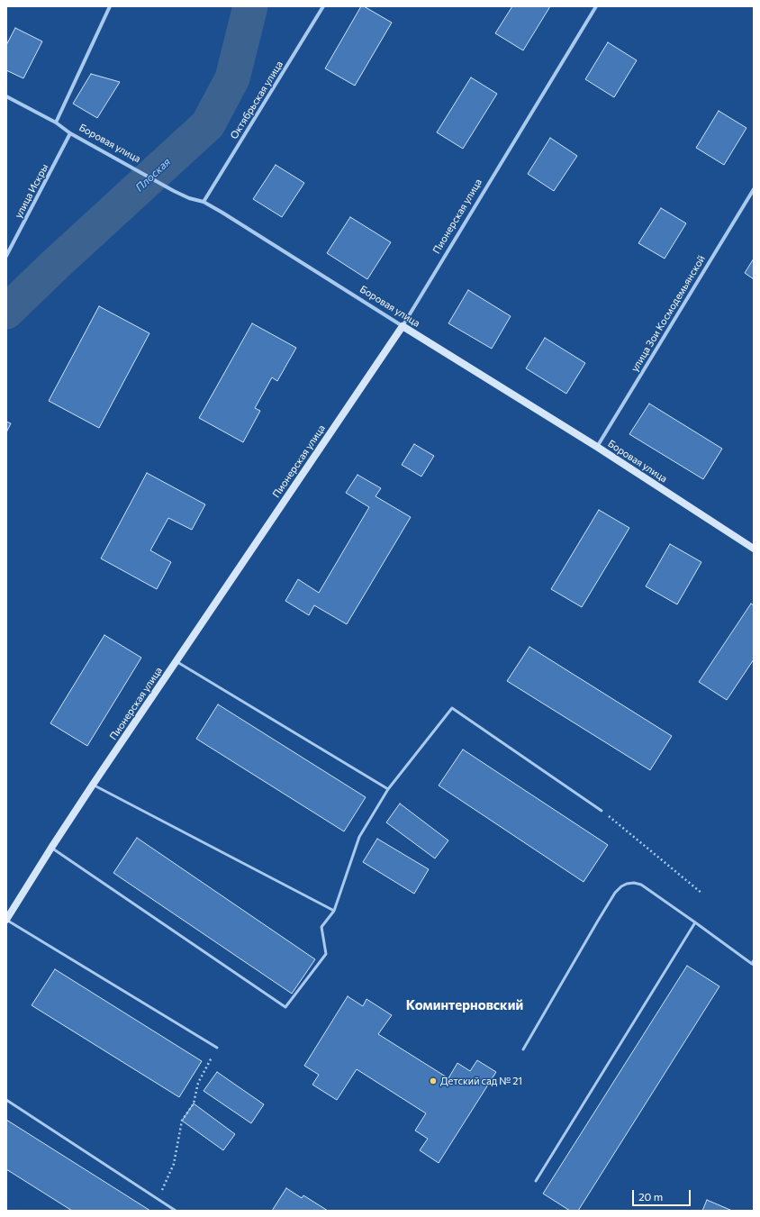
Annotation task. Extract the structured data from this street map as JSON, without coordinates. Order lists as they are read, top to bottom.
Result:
{
  "streets": {
    "street": [
      "Октябрьская улица",
      "Боровая улица",
      "улица Искры",
      "Пионерская улица",
      "улица Зои Космодемьянской"
    ]
  },
  "crossings": [
    ["Октябрьская улица", "Боровая улица"],
    ["Боровая улица", "улица Искры"],
    ["Боровая улица", "Пионерская улица"],
    ["Боровая улица", "улица Зои Космодемьянской"]
  ],
  "districts": ["Коминтерновский"],
  "water": ["Плоская"],
  "places": ["Детский сад № 21"],
  "scale_bar": "20 m"
}
